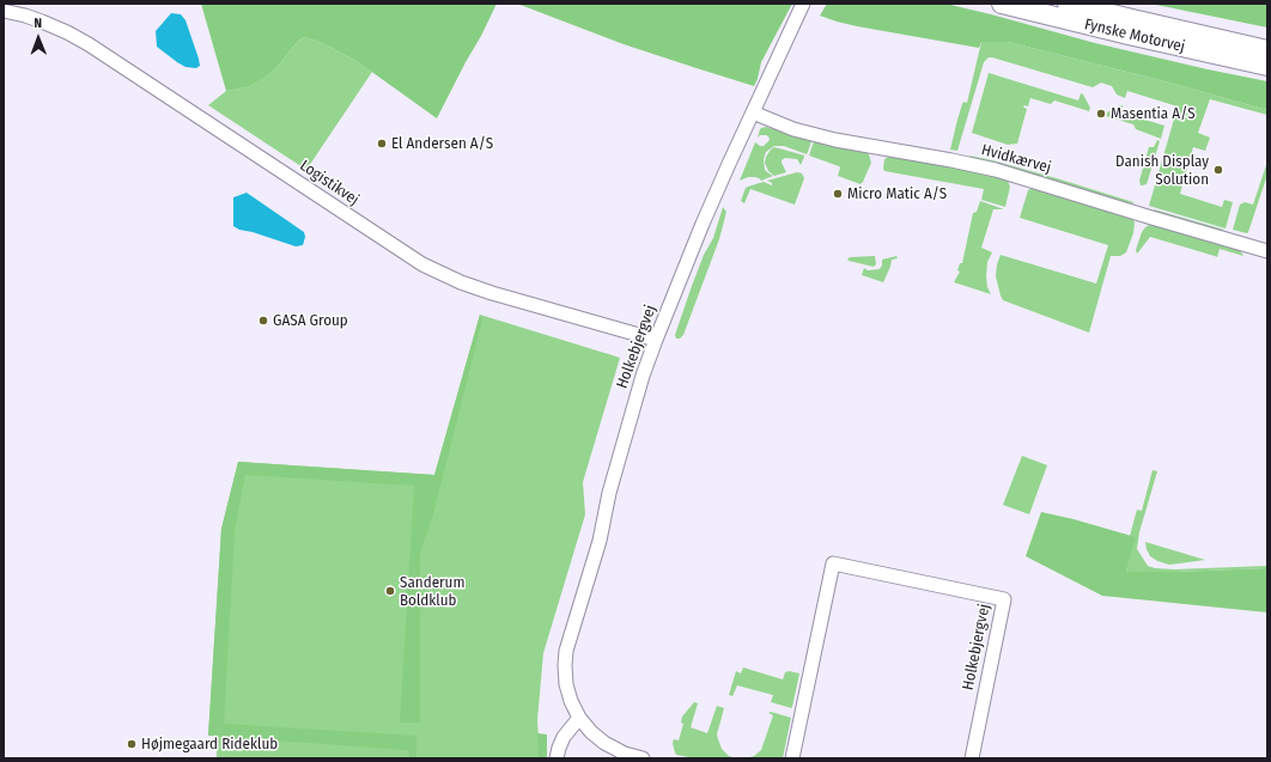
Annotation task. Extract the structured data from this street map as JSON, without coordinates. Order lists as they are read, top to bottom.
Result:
{
  "streets": {
    "highway": ["Fynske Motorvej"],
    "street": ["Hvidkærvej", "Logistikvej", "Holkebjergvej"]
  },
  "crossings": [
    ["Hvidkærvej", "Holkebjergvej"],
    ["Logistikvej", "Holkebjergvej"]
  ],
  "places": [
    "Masentia A/S",
    "El Andersen A/S",
    "Danish Display Solution",
    "Micro Matic A/S",
    "GASA Group",
    "Sanderum Boldklub",
    "Højmegaard Rideklub"
  ],
  "north": "top"
}
